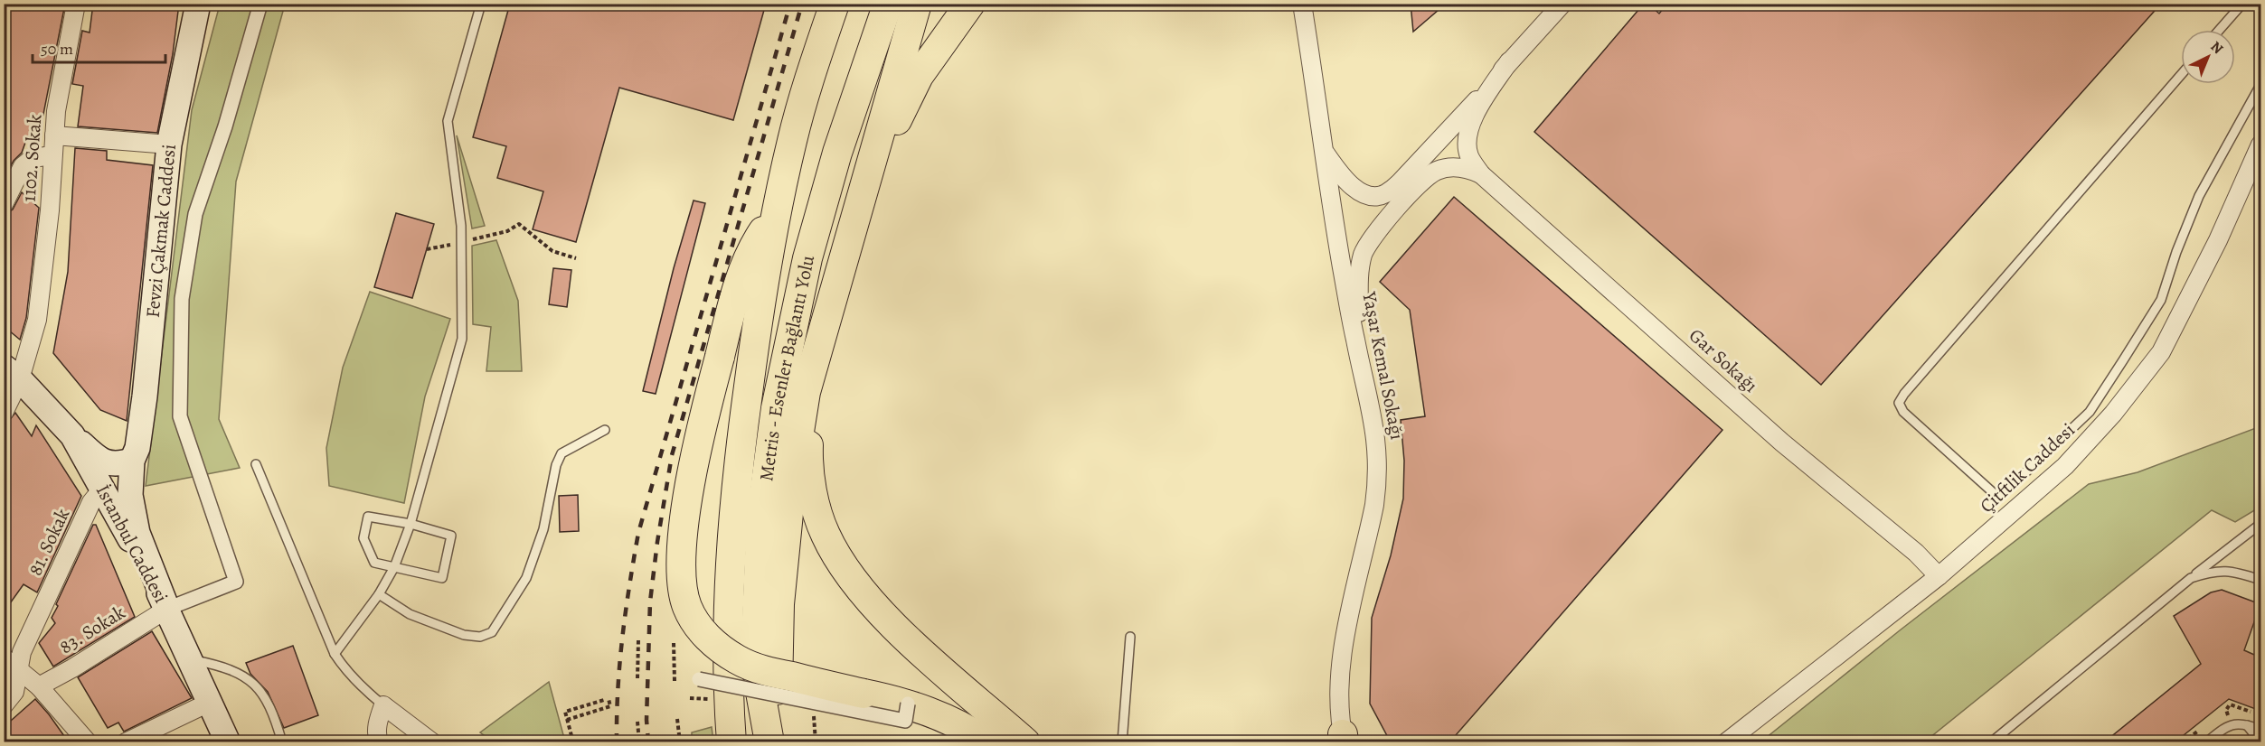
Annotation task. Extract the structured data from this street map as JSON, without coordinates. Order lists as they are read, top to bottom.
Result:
{
  "streets": {
    "highway": ["Metris - Esenler Bağlantı Yolu"],
    "main road": ["Fevzi Çakmak Caddesi", "İstanbul Caddesi"],
    "street": [
      "1102. Sokak",
      "Gar Sokağı",
      "Yaşar Kemal Sokağı",
      "Çitftlik Caddesi",
      "81. Sokak",
      "83. Sokak"
    ]
  },
  "crossings": [
    ["1102. Sokak", "İstanbul Caddesi"],
    ["Fevzi Çakmak Caddesi", "İstanbul Caddesi"],
    ["Fevzi Çakmak Caddesi", "83. Sokak"],
    ["Gar Sokağı", "Çitftlik Caddesi"],
    ["81. Sokak", "İstanbul Caddesi"],
    ["İstanbul Caddesi", "83. Sokak"]
  ],
  "scale_bar": "50 m",
  "north": "top right"
}
